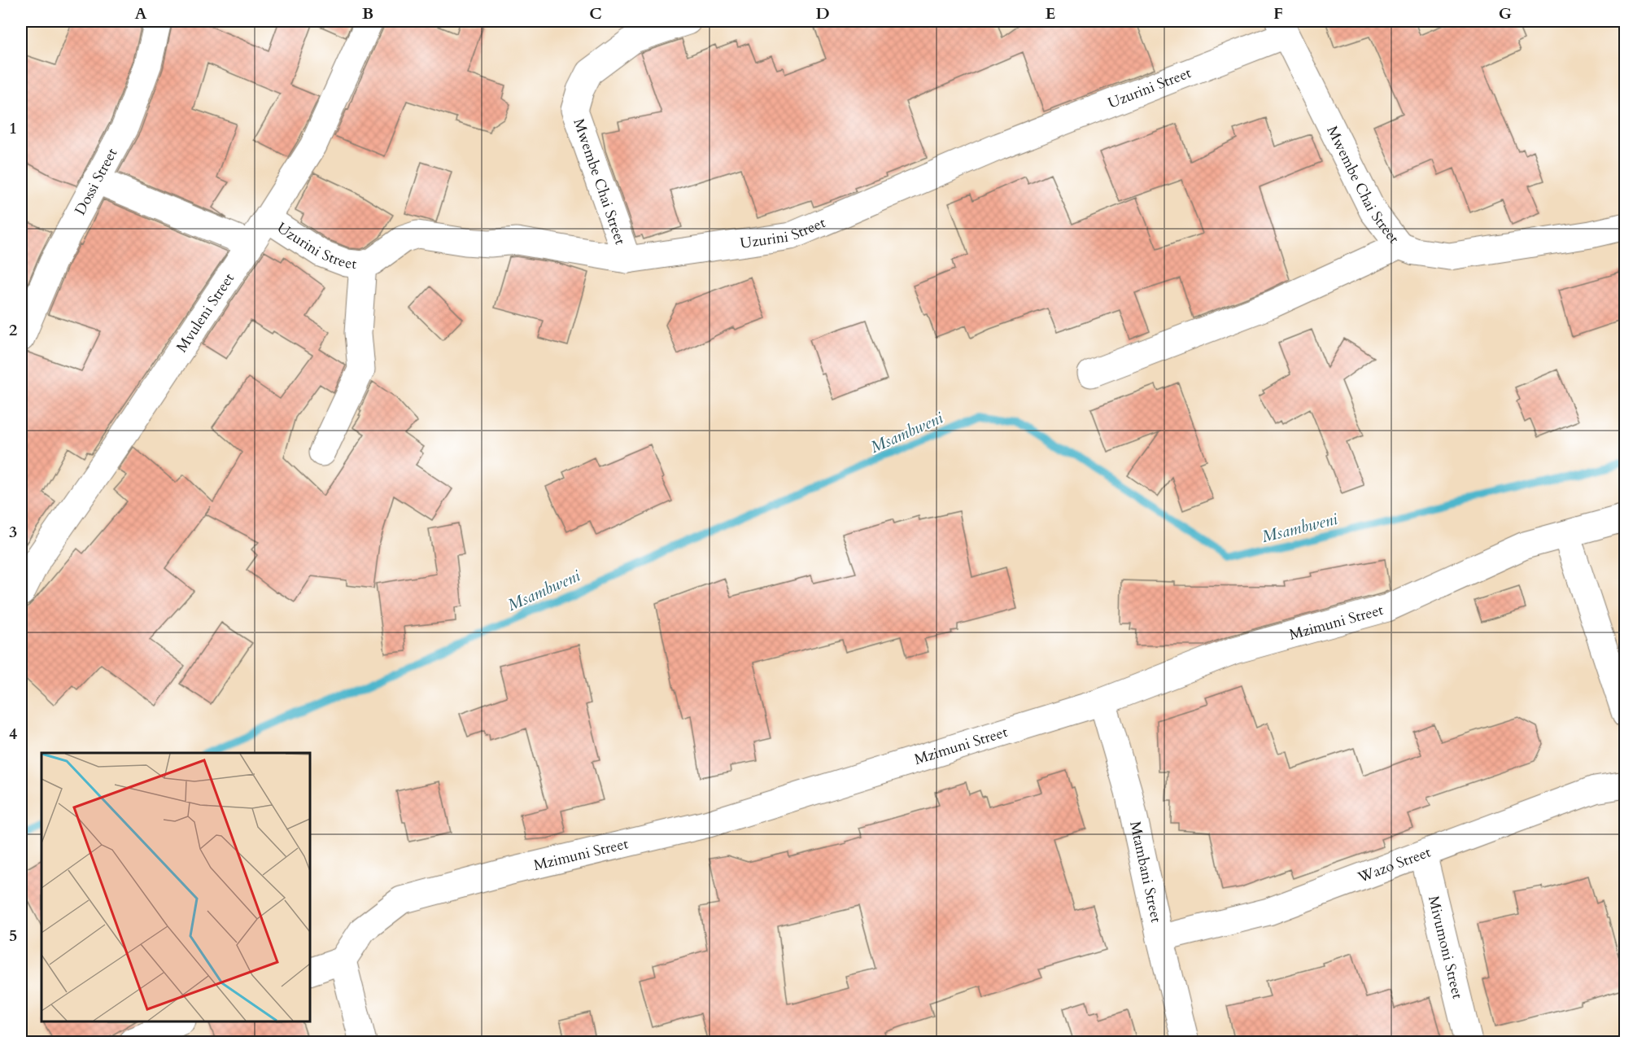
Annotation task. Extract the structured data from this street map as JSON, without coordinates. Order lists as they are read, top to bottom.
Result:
{
  "streets": {
    "street": [
      "Uzurini Street",
      "Dossi Street",
      "Mwembe Chai Street",
      "Mvuleni Street",
      "Mzimuni Street",
      "Wazo Street",
      "Mtambani Street",
      "Mivumoni Street"
    ]
  },
  "crossings": [
    ["Uzurini Street", "Mwembe Chai Street"],
    ["Uzurini Street", "Mvuleni Street"],
    ["Mzimuni Street", "Mtambani Street"],
    ["Wazo Street", "Mtambani Street"],
    ["Wazo Street", "Mivumoni Street"]
  ],
  "water": ["Msambweni"],
  "grid": {
    "columns": [
      "A",
      "B",
      "C",
      "D",
      "E",
      "F",
      "G"
    ],
    "rows": [
      "1",
      "2",
      "3",
      "4",
      "5"
    ]
  }
}
